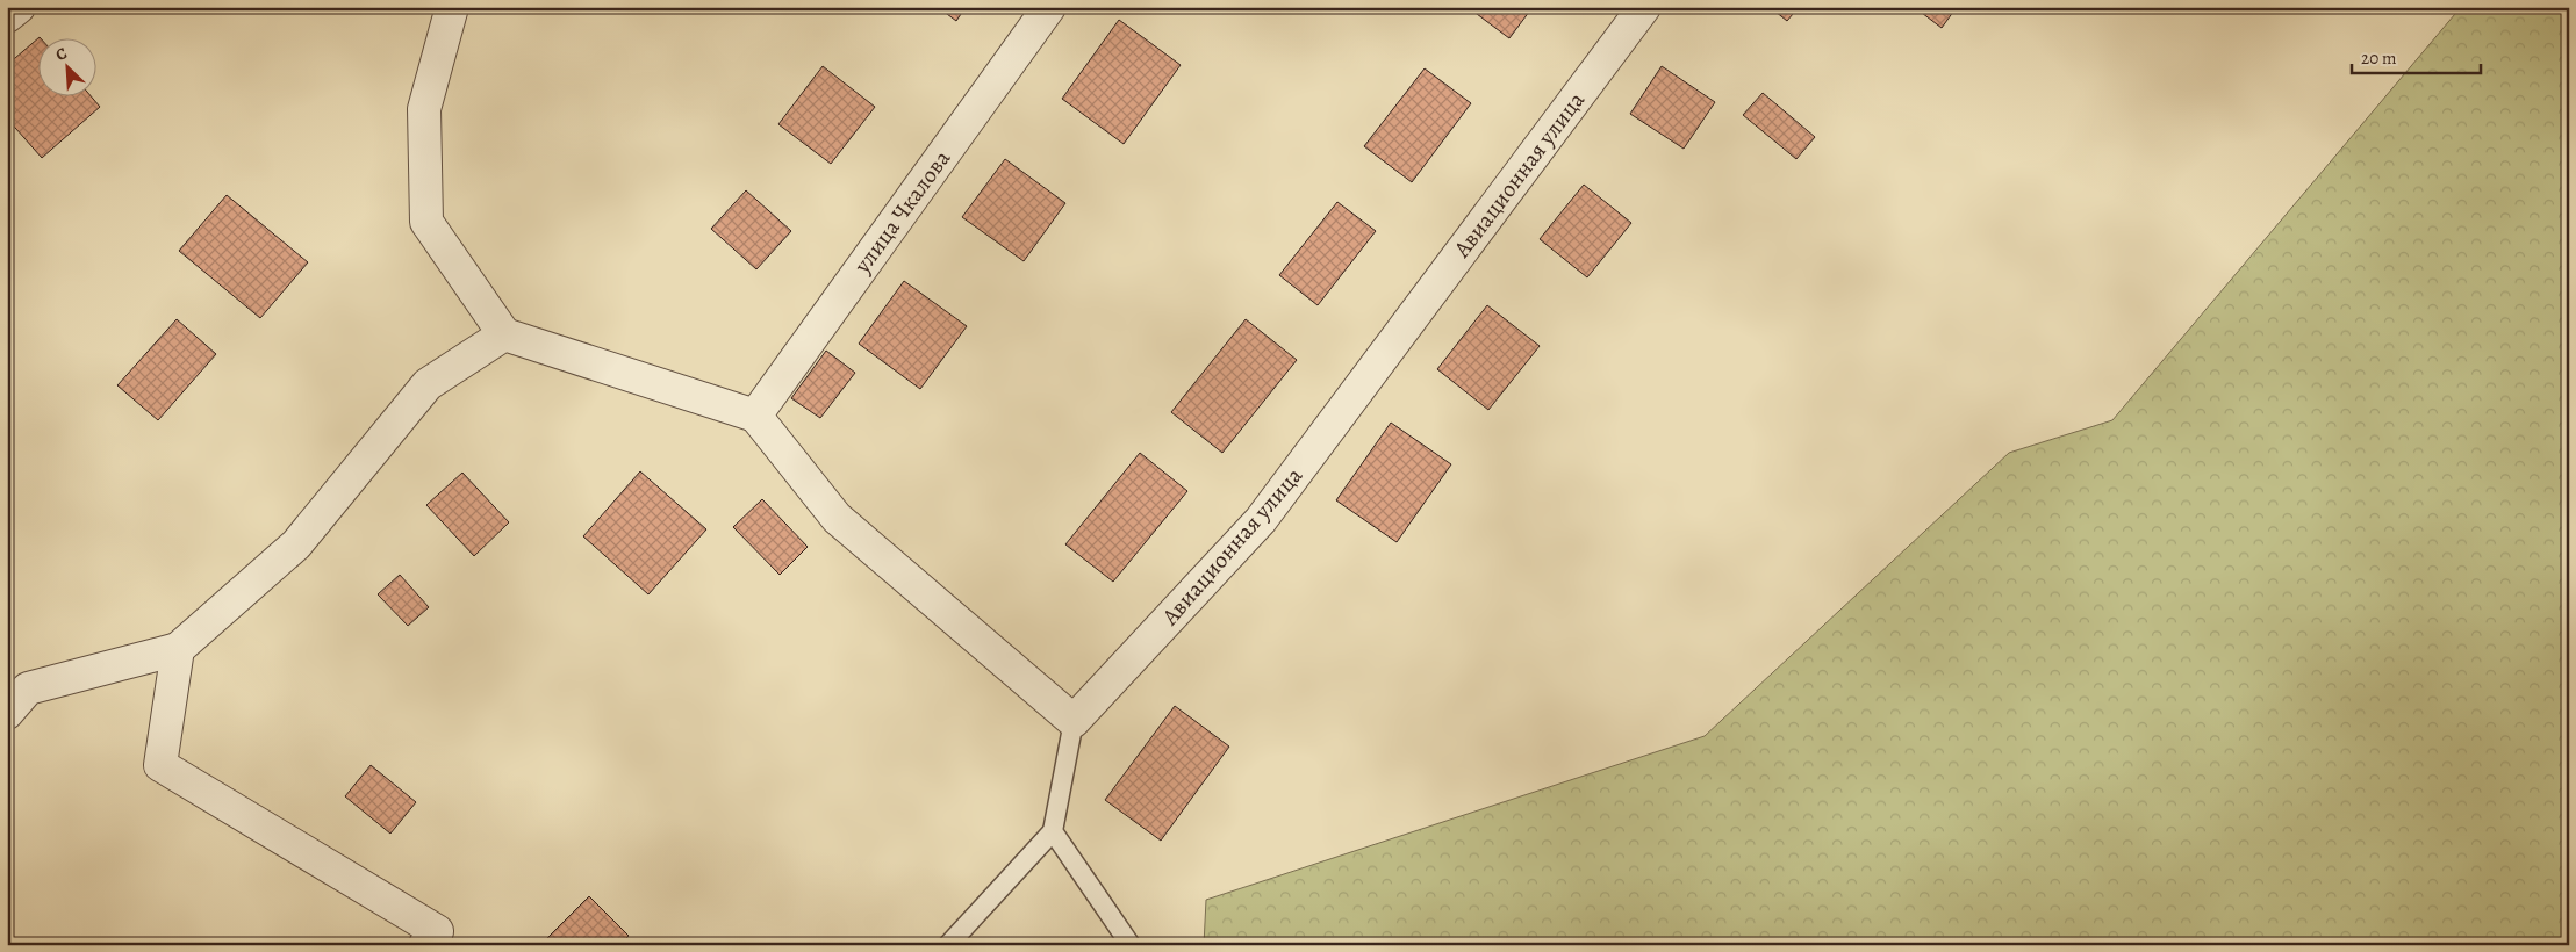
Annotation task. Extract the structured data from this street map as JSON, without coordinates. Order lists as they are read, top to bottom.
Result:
{
  "streets": {
    "street": ["Авиационная улица", "улица Чкалова"]
  },
  "scale_bar": "20 m",
  "north": "top left"
}
